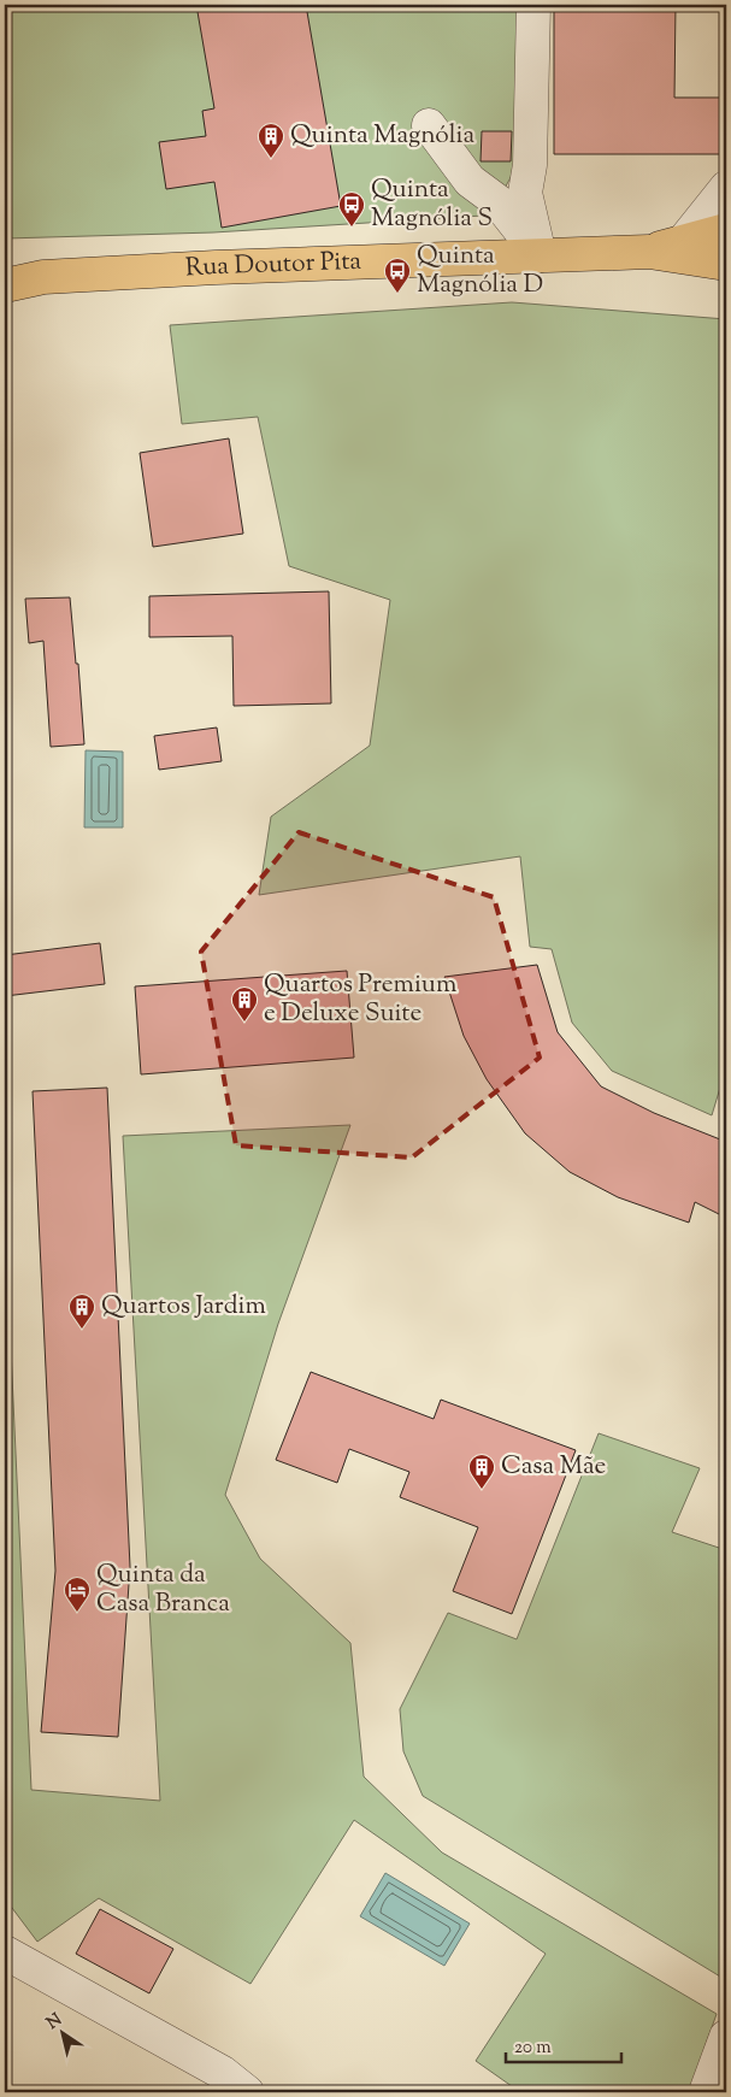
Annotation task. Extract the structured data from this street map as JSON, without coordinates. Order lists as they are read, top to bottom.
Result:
{
  "streets": {
    "main road": ["Rua Doutor Pita"]
  },
  "places": {
    "building": [
      "Quinta Magnólia",
      "Quartos Premium e Deluxe Suite",
      "Quartos Jardim",
      "Casa Mãe"
    ],
    "bus stop": ["Quinta Magnólia S", "Quinta Magnólia D"],
    "hotel": ["Quinta da Casa Branca"]
  },
  "scale_bar": "20 m",
  "north": "top left"
}
